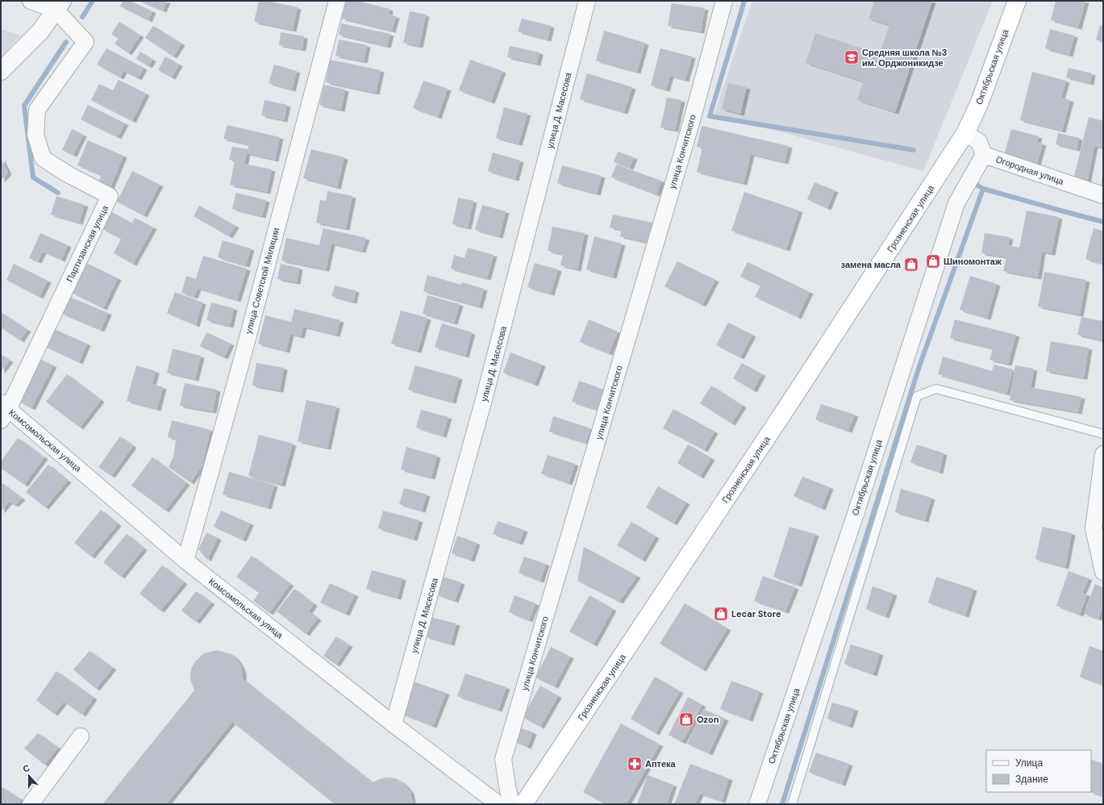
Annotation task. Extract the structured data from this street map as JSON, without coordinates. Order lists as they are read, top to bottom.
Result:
{
  "streets": {
    "main road": ["Октябрьская улица", "Грозненская улица"],
    "street": [
      "улица Д. Масесова",
      "улица Кончитского",
      "Огородная улица",
      "Партизанская улица",
      "улица Советской Милиции",
      "Комсомольская улица"
    ]
  },
  "crossings": [
    ["Октябрьская улица", "Огородная улица"],
    ["Октябрьская улица", "Грозненская улица"],
    ["улица Д. Масесова", "Комсомольская улица"],
    ["Огородная улица", "Грозненская улица"],
    ["Партизанская улица", "Комсомольская улица"],
    ["улица Советской Милиции", "Комсомольская улица"]
  ],
  "places": {
    "school or university": ["Средняя школа №3 им. Орджоникидзе"],
    "shop": [
      "Шиномонтаж",
      "замена масла",
      "Lecar Store",
      "Ozon"
    ],
    "pharmacy": ["Аптека"]
  },
  "legend": ["Улица", "Здание"],
  "north": "top"
}
